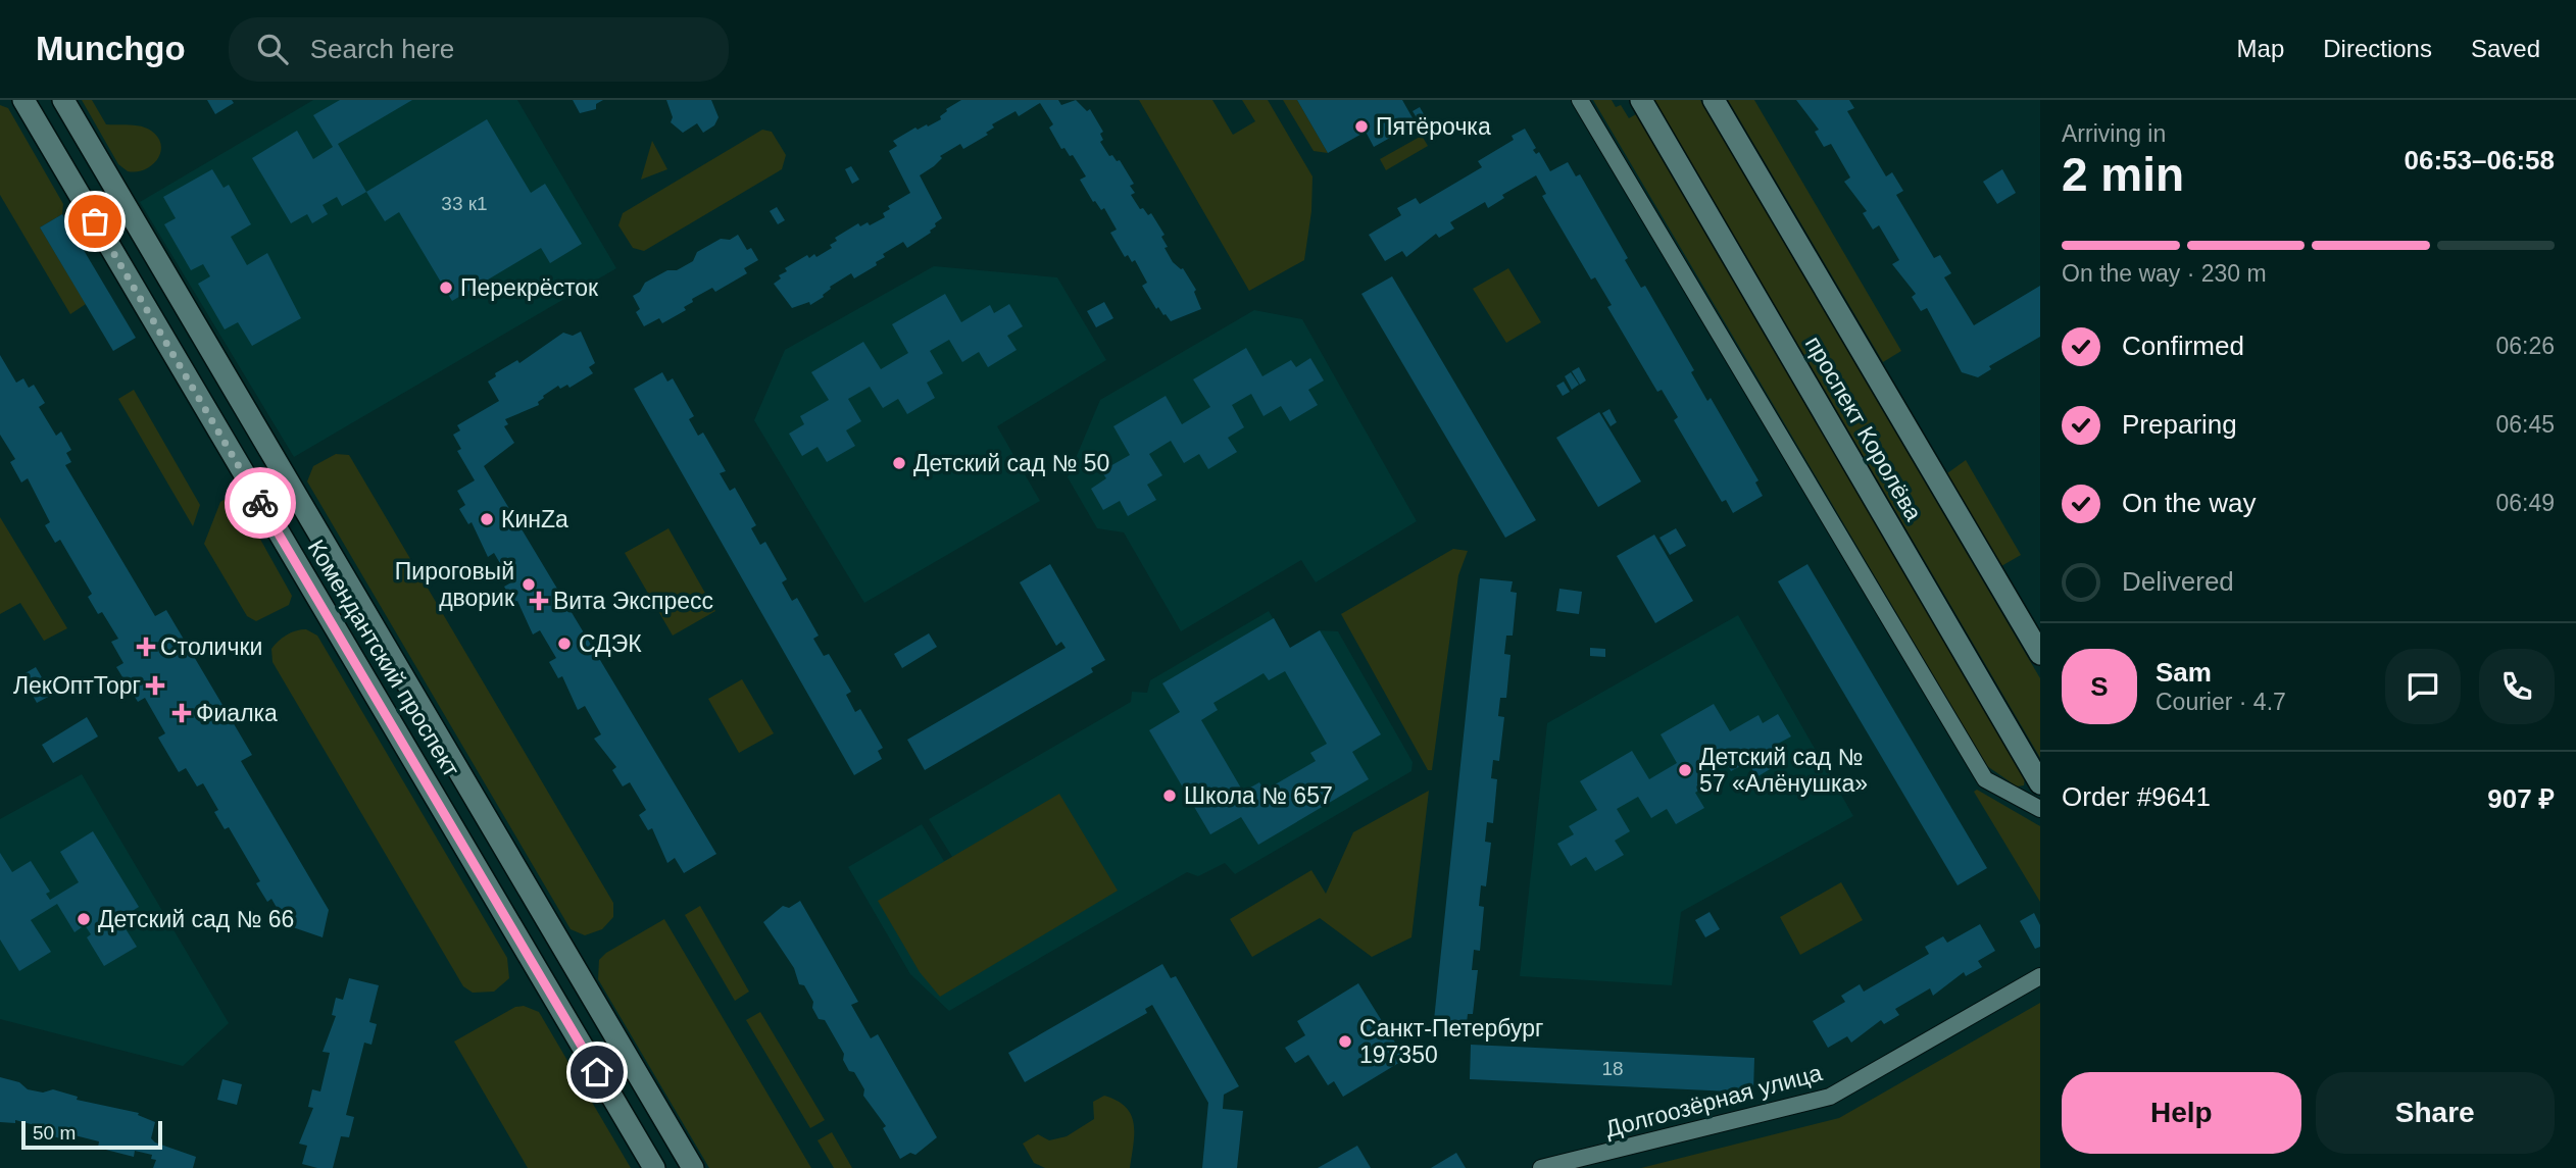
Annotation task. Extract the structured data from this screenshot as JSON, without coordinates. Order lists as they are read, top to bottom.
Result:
{
  "streets": {
    "main road": ["проспект Королёва", "Комендантский проспект"],
    "street": ["Долгоозёрная улица"]
  },
  "places": {
    "other": [
      "Пятёрочка",
      "Перекрёсток",
      "Детский сад № 50",
      "КинZa",
      "Пироговый дворик",
      "СДЭК",
      "Детский сад № 57 «Алёнушка»",
      "Школа № 657",
      "Детский сад № 66",
      "Санкт-Петербург 197350"
    ],
    "health": [
      "Вита Экспресс",
      "Столички",
      "ЛекОптТорг",
      "Фиалка"
    ]
  },
  "house_numbers": ["33 к1", "18"],
  "scale_bar": "50 m",
  "page": {
    "header": "Munchgo",
    "search": "Search here",
    "nav": ["Map", "Directions", "Saved"],
    "heading": ["2 min", "Arriving in", "06:53–06:58"],
    "panel": [
      "Sam",
      "Courier · 4.7",
      "Order #9641",
      "907 ₽"
    ],
    "bar": "On the way · 230 m",
    "list": [
      ["Confirmed", "06:26"],
      ["Preparing", "06:45"],
      ["On the way", "06:49"],
      "Delivered"
    ],
    "round": "S",
    "buttons": ["Help", "Share"],
    "scale": "50 m"
  }
}
